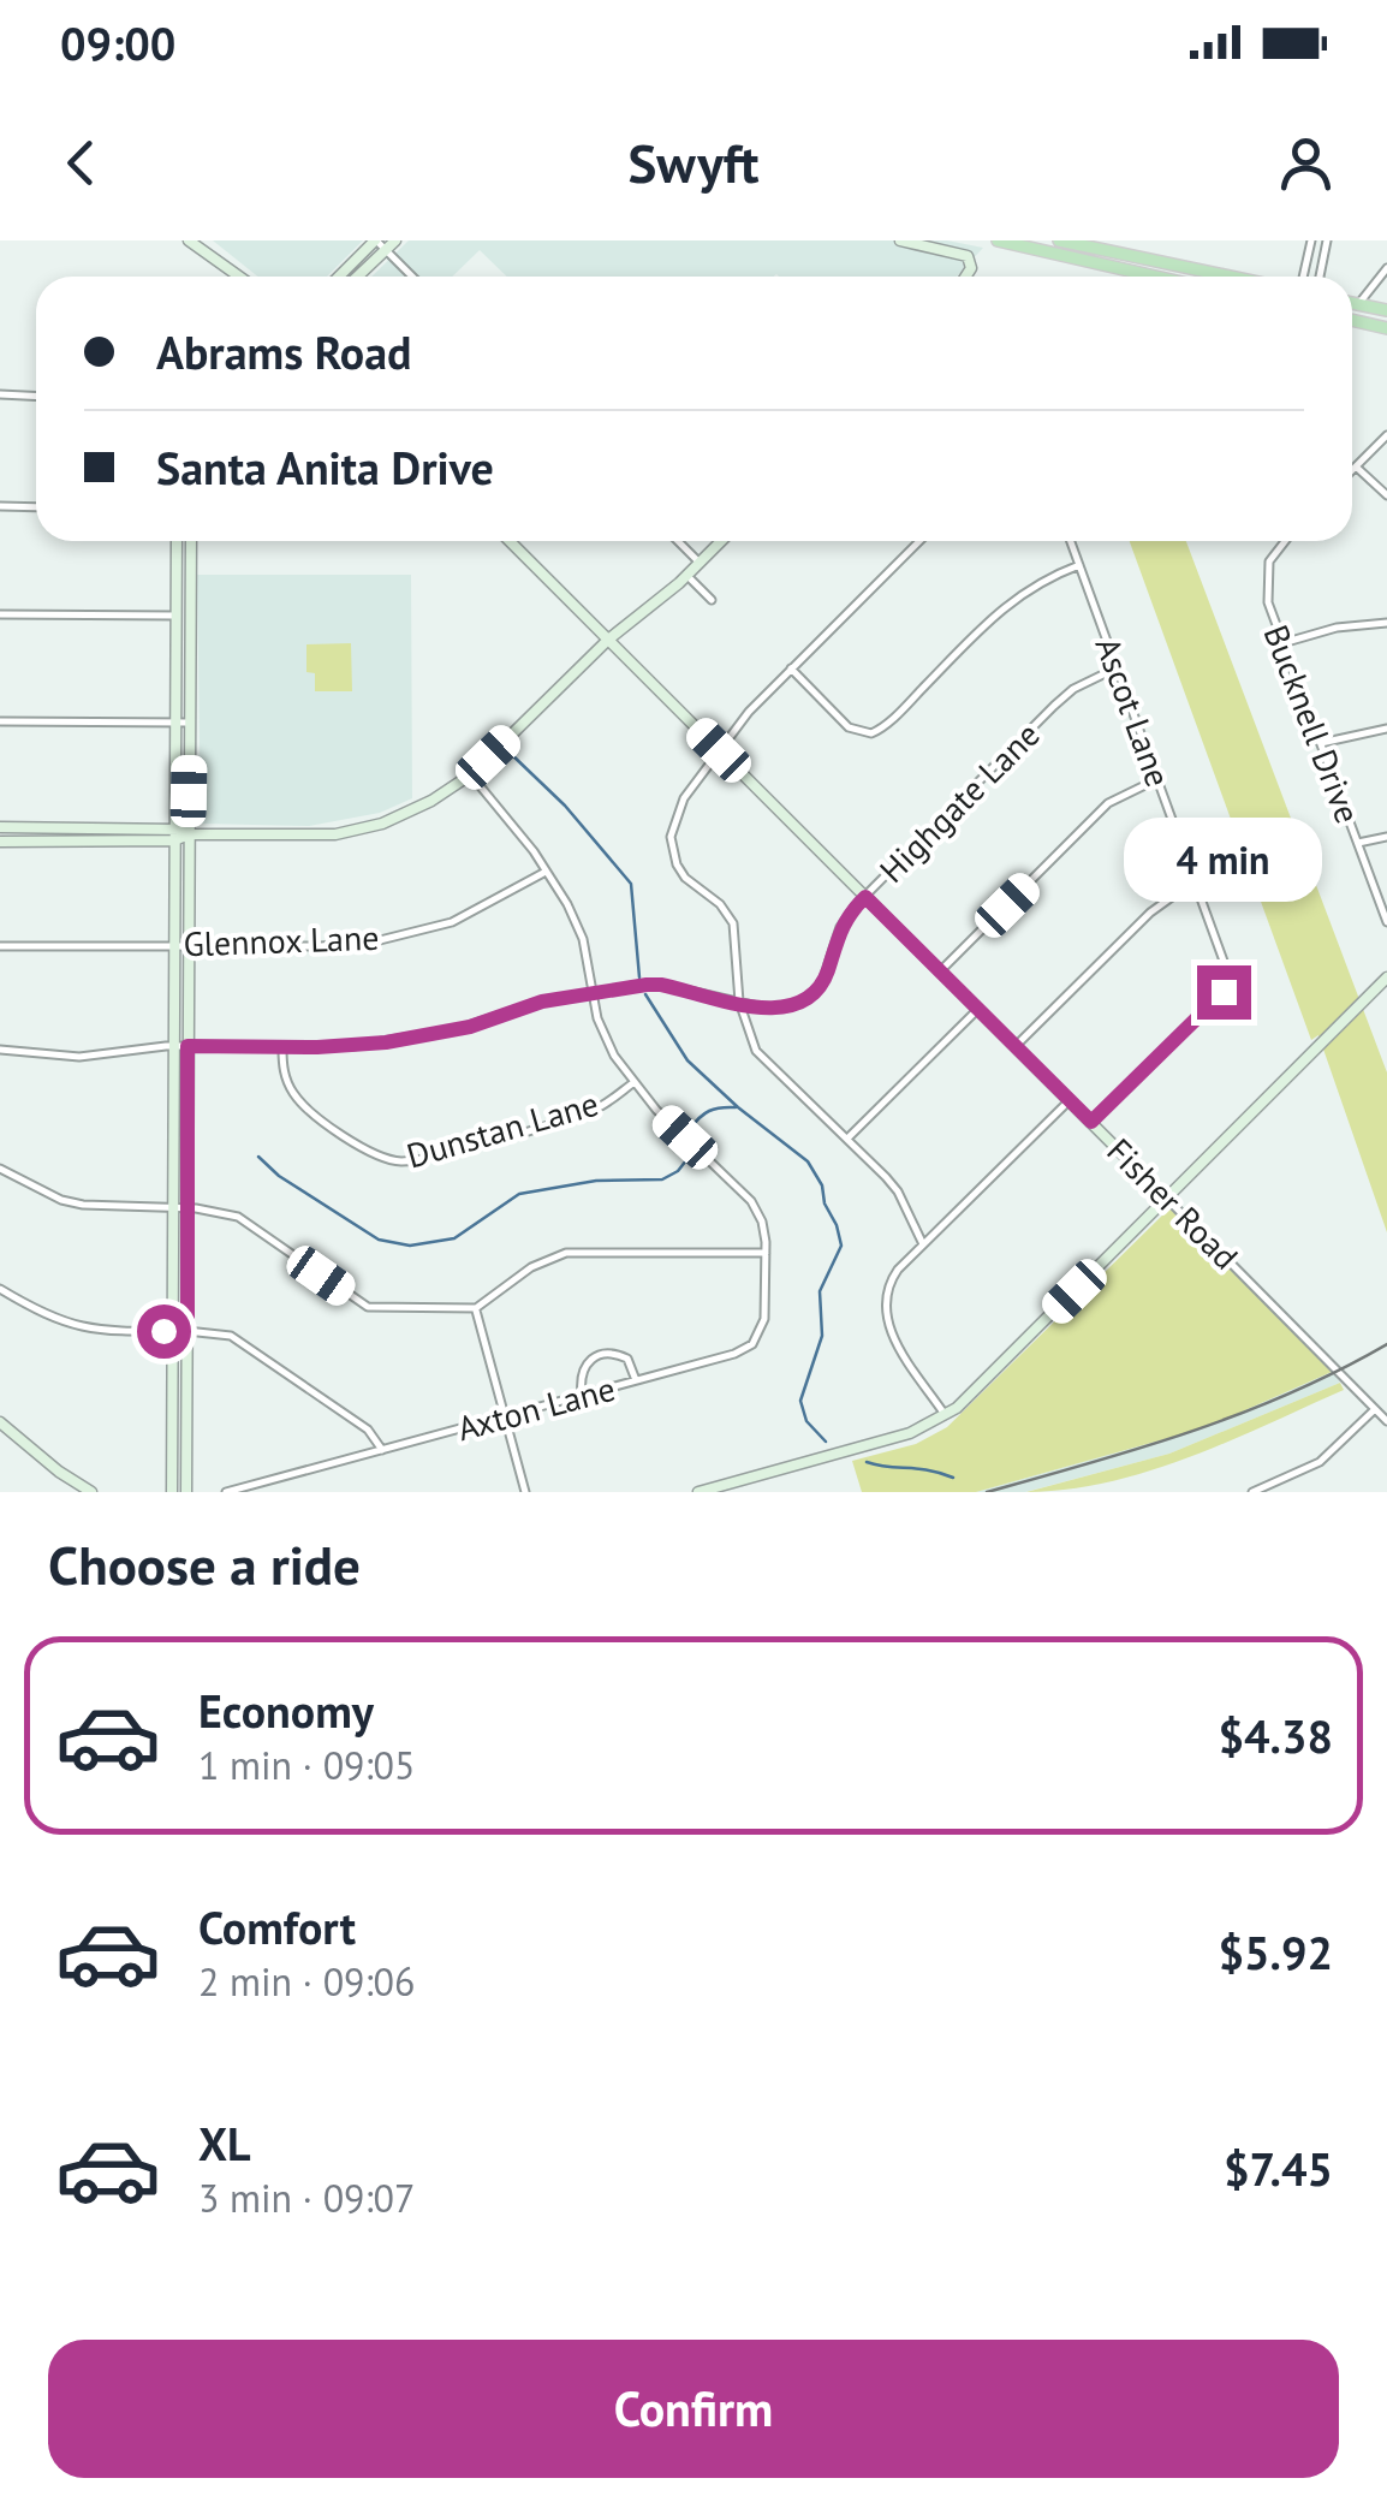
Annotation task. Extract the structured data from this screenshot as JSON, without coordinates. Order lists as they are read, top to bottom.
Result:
{
  "streets": {
    "street": [
      "Ascot Lane",
      "Bucknell Drive",
      "Highgate Lane",
      "Glennox Lane",
      "Dunstan Lane",
      "Fisher Road",
      "Axton Lane"
    ]
  },
  "crossings": [
    ["Ascot Lane", "Highgate Lane"],
    ["Ascot Lane", "Fisher Road"],
    ["Highgate Lane", "Dunstan Lane"],
    ["Highgate Lane", "Fisher Road"]
  ],
  "page": {
    "status": "09:00",
    "header": "Swyft",
    "banner": ["Abrams Road", "Santa Anita Drive"],
    "bubble": "4 min",
    "heading": "Choose a ride",
    "list": [
      {
        "name": "Economy",
        "note": "1 min · 09:05",
        "value": "$4.38"
      },
      {
        "name": "Comfort",
        "note": "2 min · 09:06",
        "value": "$5.92"
      },
      {
        "name": "XL",
        "note": "3 min · 09:07",
        "value": "$7.45"
      }
    ],
    "buttons": "Confirm"
  }
}
